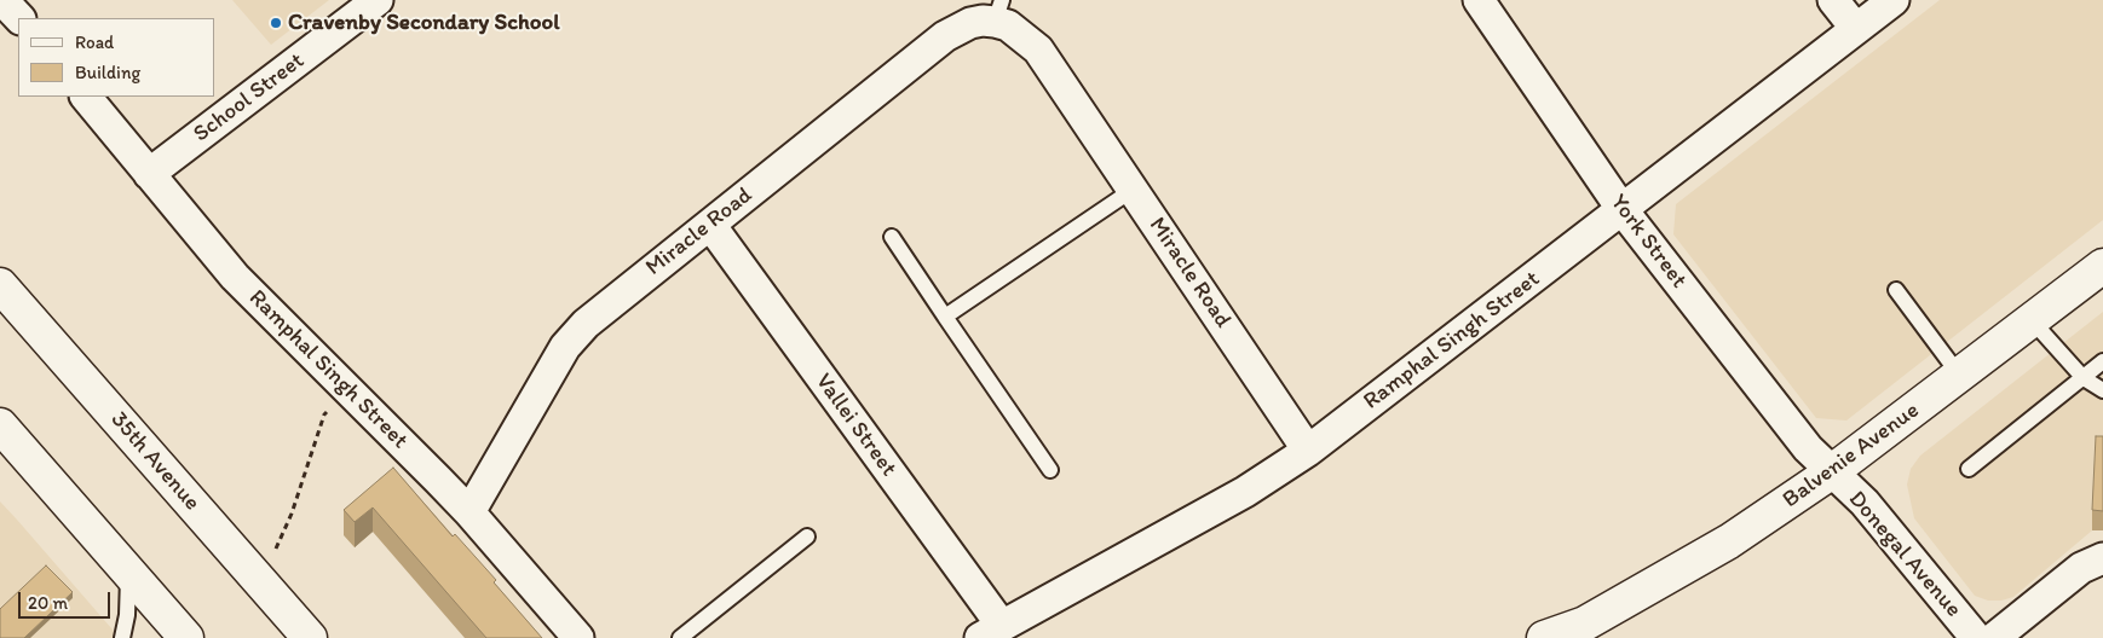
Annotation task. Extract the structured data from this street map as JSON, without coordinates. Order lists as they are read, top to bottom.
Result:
{
  "streets": {
    "main road": ["Balvenie Avenue", "35th Avenue"],
    "street": [
      "School Street",
      "Miracle Road",
      "York Street",
      "Ramphal Singh Street",
      "Vallei Street",
      "Donegal Avenue"
    ]
  },
  "crossings": [
    ["School Street", "Ramphal Singh Street"],
    ["Miracle Road", "Ramphal Singh Street"],
    ["Miracle Road", "Vallei Street"],
    ["York Street", "Ramphal Singh Street"],
    ["York Street", "Balvenie Avenue"],
    ["York Street", "Donegal Avenue"],
    ["Ramphal Singh Street", "Vallei Street"],
    ["Balvenie Avenue", "Donegal Avenue"]
  ],
  "places": ["Cravenby Secondary School"],
  "legend": ["Road", "Building"],
  "scale_bar": "20 m"
}
